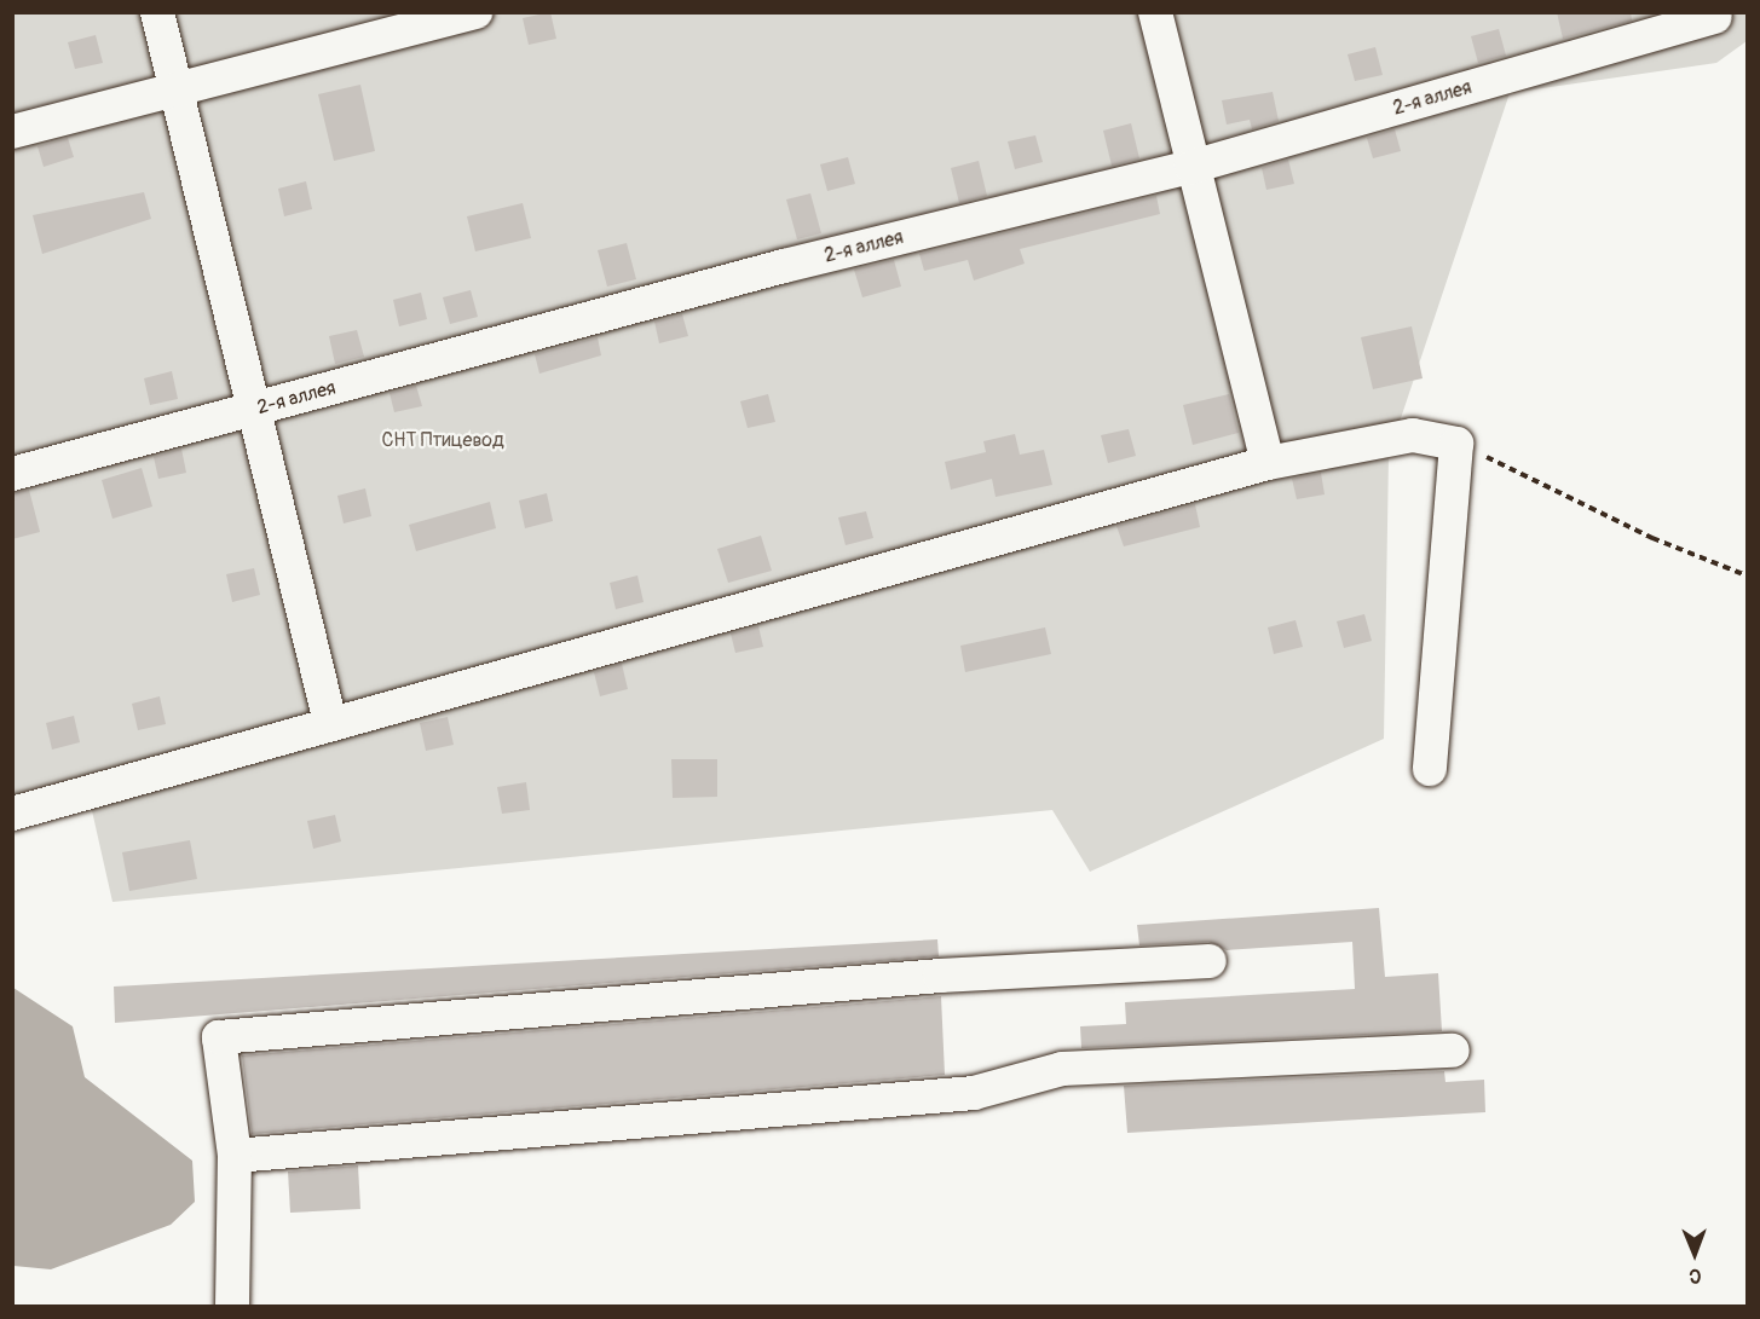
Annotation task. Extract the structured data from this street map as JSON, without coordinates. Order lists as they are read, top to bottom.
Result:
{
  "streets": {
    "lane": ["2-я аллея"]
  },
  "parks": ["СНТ Птицевод"],
  "north": "bottom"
}
